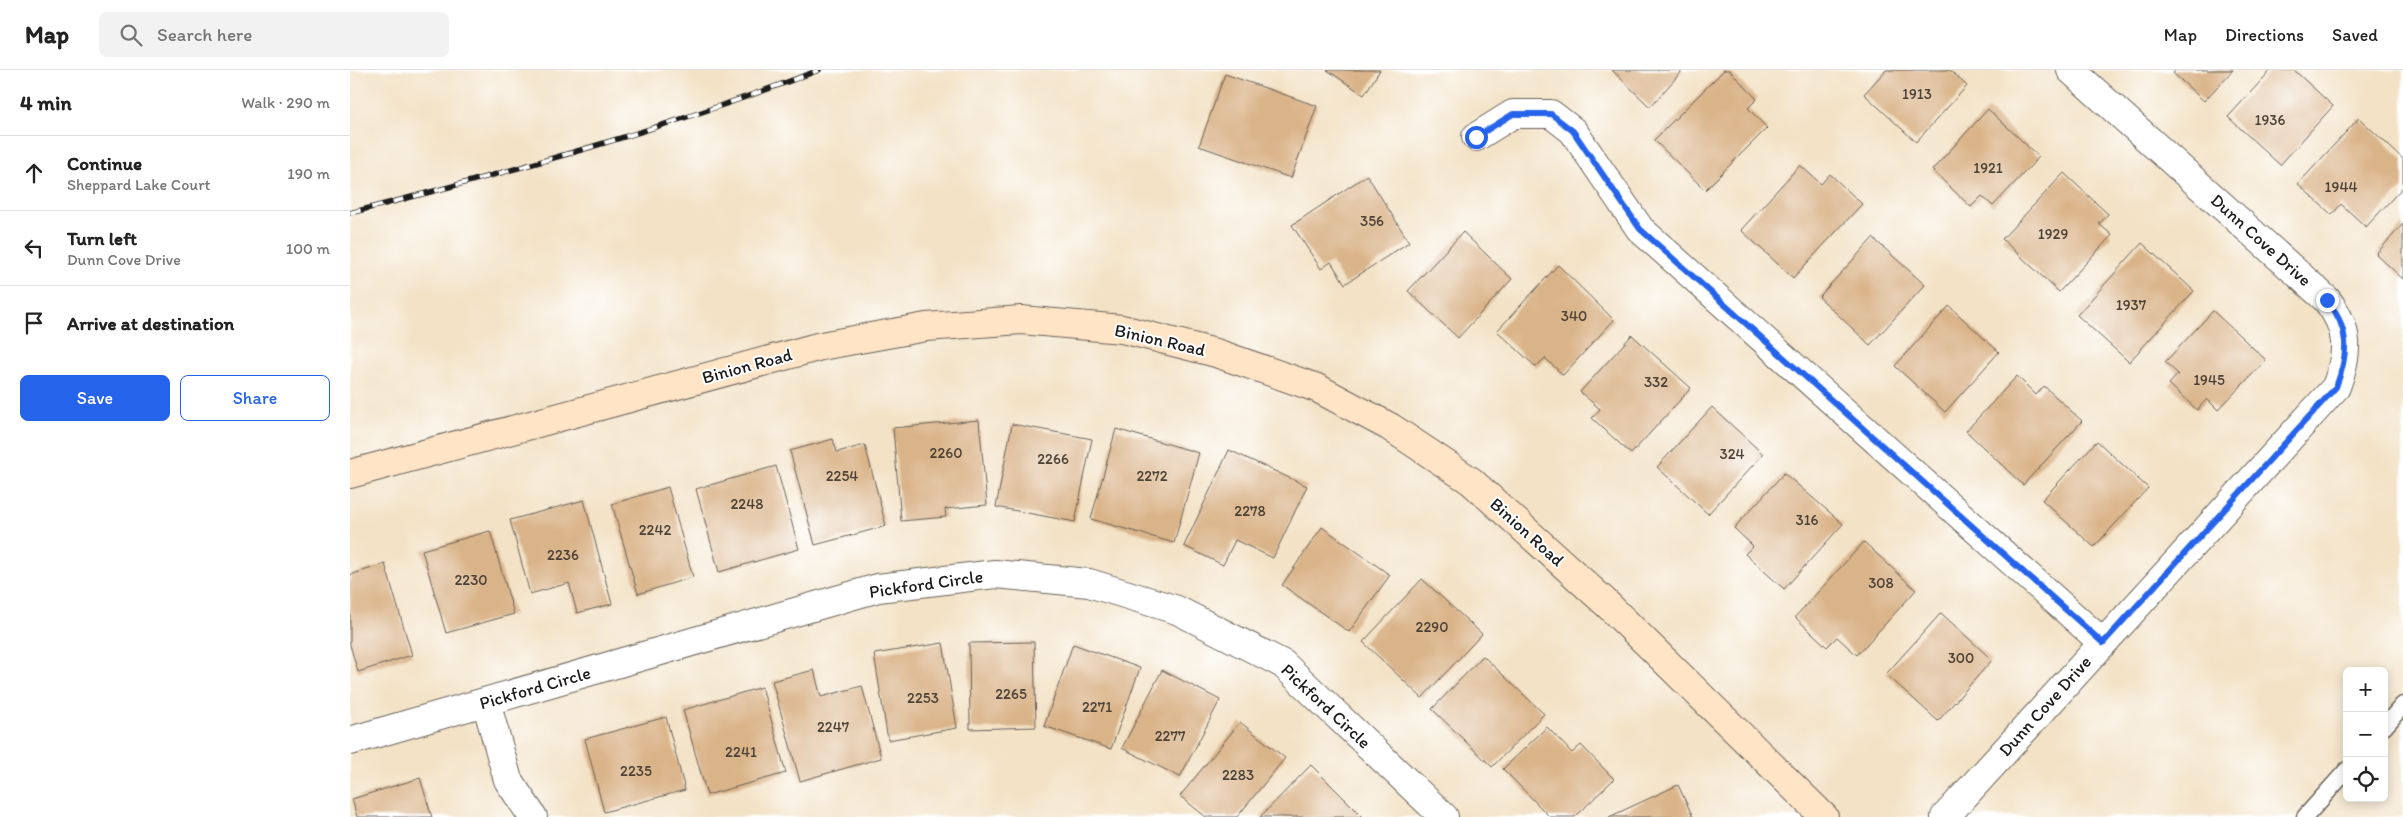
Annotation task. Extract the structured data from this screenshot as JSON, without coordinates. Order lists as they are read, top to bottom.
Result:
{
  "streets": {
    "main road": ["Binion Road"],
    "street": ["Dunn Cove Drive", "Pickford Circle"]
  },
  "house_numbers": [
    "1913",
    "1936",
    "1921",
    "1944",
    "356",
    "1929",
    "1937",
    "340",
    "1945",
    "332",
    "2260",
    "324",
    "2266",
    "2254",
    "2272",
    "2248",
    "2278",
    "316",
    "2242",
    "2236",
    "2230",
    "308",
    "2290",
    "300",
    "2265",
    "2253",
    "2271",
    "2247",
    "2277",
    "2241",
    "2235",
    "2283"
  ],
  "page": {
    "header": "Map",
    "search": "Search here",
    "nav": ["Map", "Directions", "Saved"],
    "heading": ["4 min", "Walk · 290 m"],
    "list": [
      ["Continue", "Sheppard Lake Court", "190 m"],
      ["Turn left", "Dunn Cove Drive", "100 m"],
      "Arrive at destination"
    ],
    "buttons": ["Save", "Share"],
    "map_buttons": ["+", "−"]
  }
}
